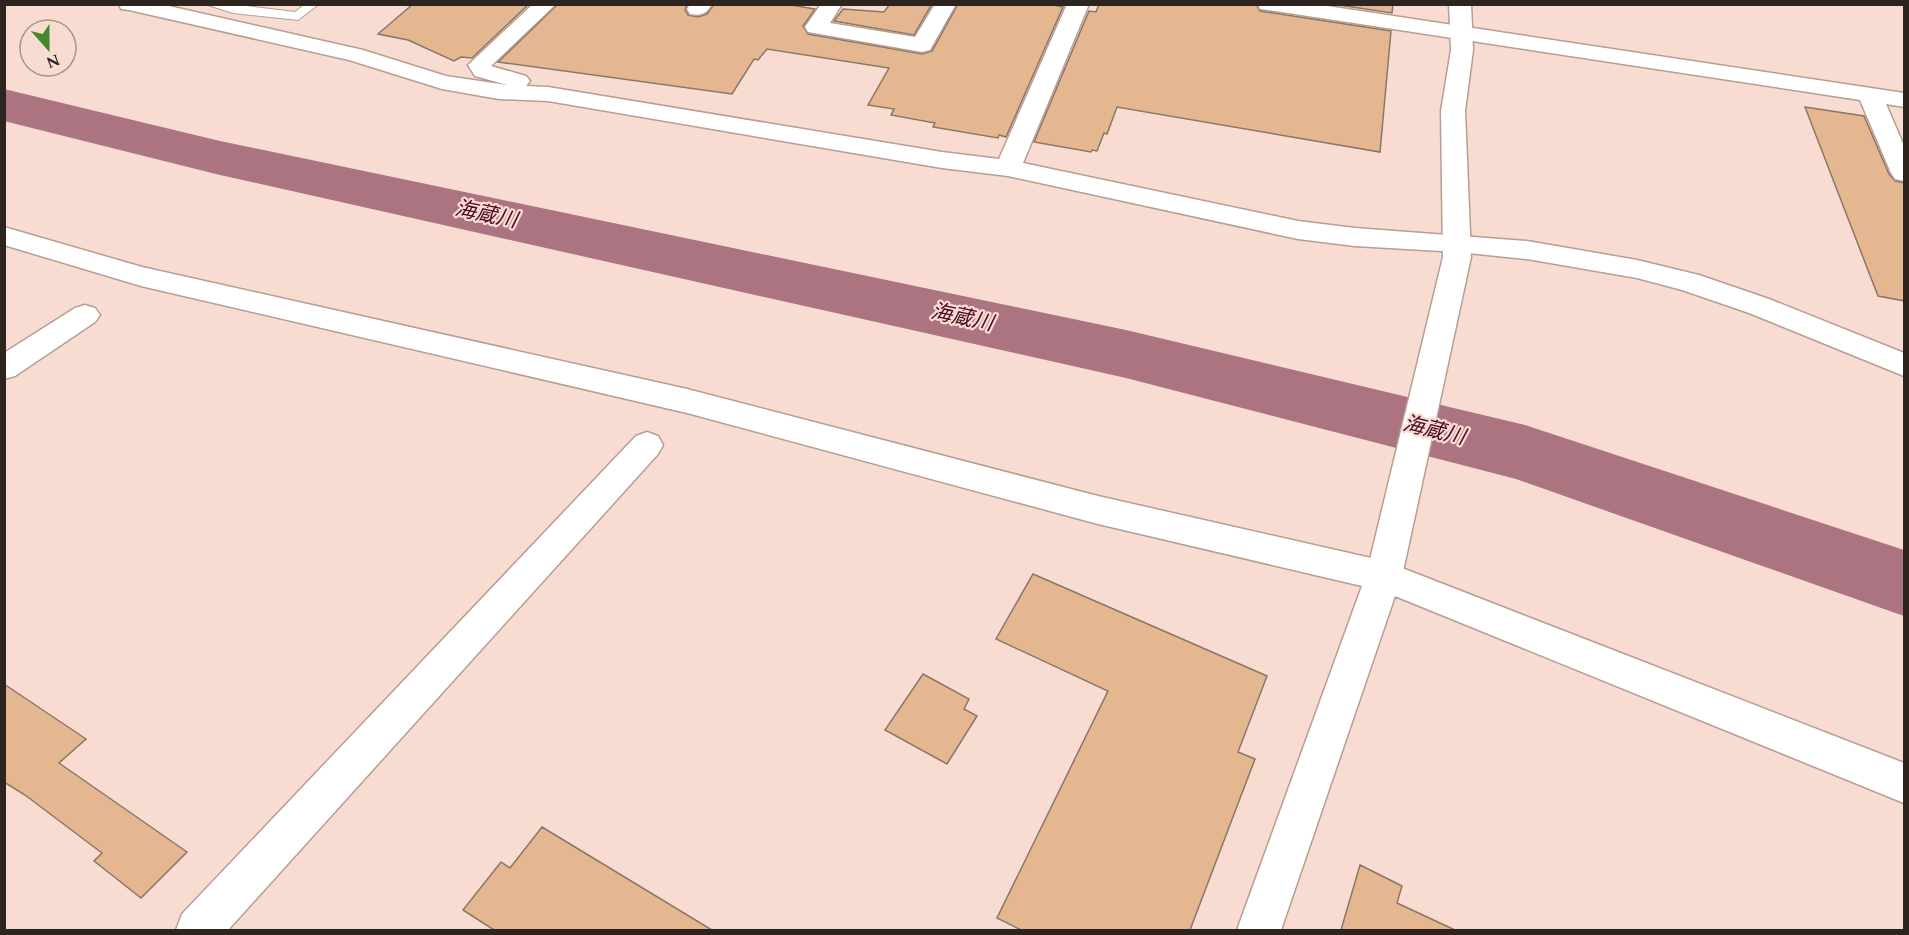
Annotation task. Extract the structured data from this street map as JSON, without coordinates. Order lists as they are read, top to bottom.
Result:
{
  "water": ["海蔵川"],
  "north": "bottom"
}
